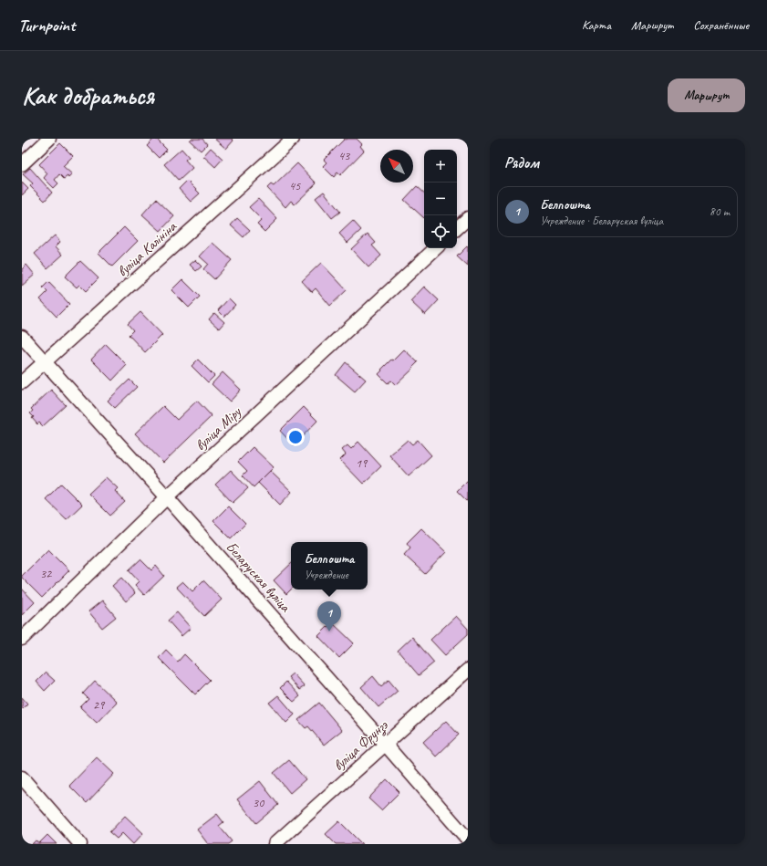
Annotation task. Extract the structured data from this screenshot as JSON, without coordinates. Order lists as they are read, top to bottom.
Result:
{
  "streets": {
    "street": [
      "вуліца Калініна",
      "вуліца Міру",
      "Беларуская вуліца",
      "вуліца Фрунзэ"
    ]
  },
  "crossings": [
    ["вуліца Калініна", "Беларуская вуліца"],
    ["вуліца Міру", "Беларуская вуліца"],
    ["Беларуская вуліца", "вуліца Фрунзэ"]
  ],
  "house_numbers": [
    "43",
    "45",
    "19",
    "32",
    "29",
    "30"
  ],
  "north": "top left",
  "page": {
    "header": "Turnpoint",
    "nav": ["Карта", "Маршрут", "Сохранённые"],
    "buttons": "Маршрут",
    "title": "Как добраться",
    "heading": "Рядом",
    "map_buttons": ["+", "−"],
    "list": [
      {
        "mark": "1",
        "name": "Белпошта",
        "note": "Учреждение · Беларуская вуліца",
        "value": "80 m"
      }
    ],
    "popup": ["Белпошта", "Учреждение"],
    "pins": "1"
  }
}
